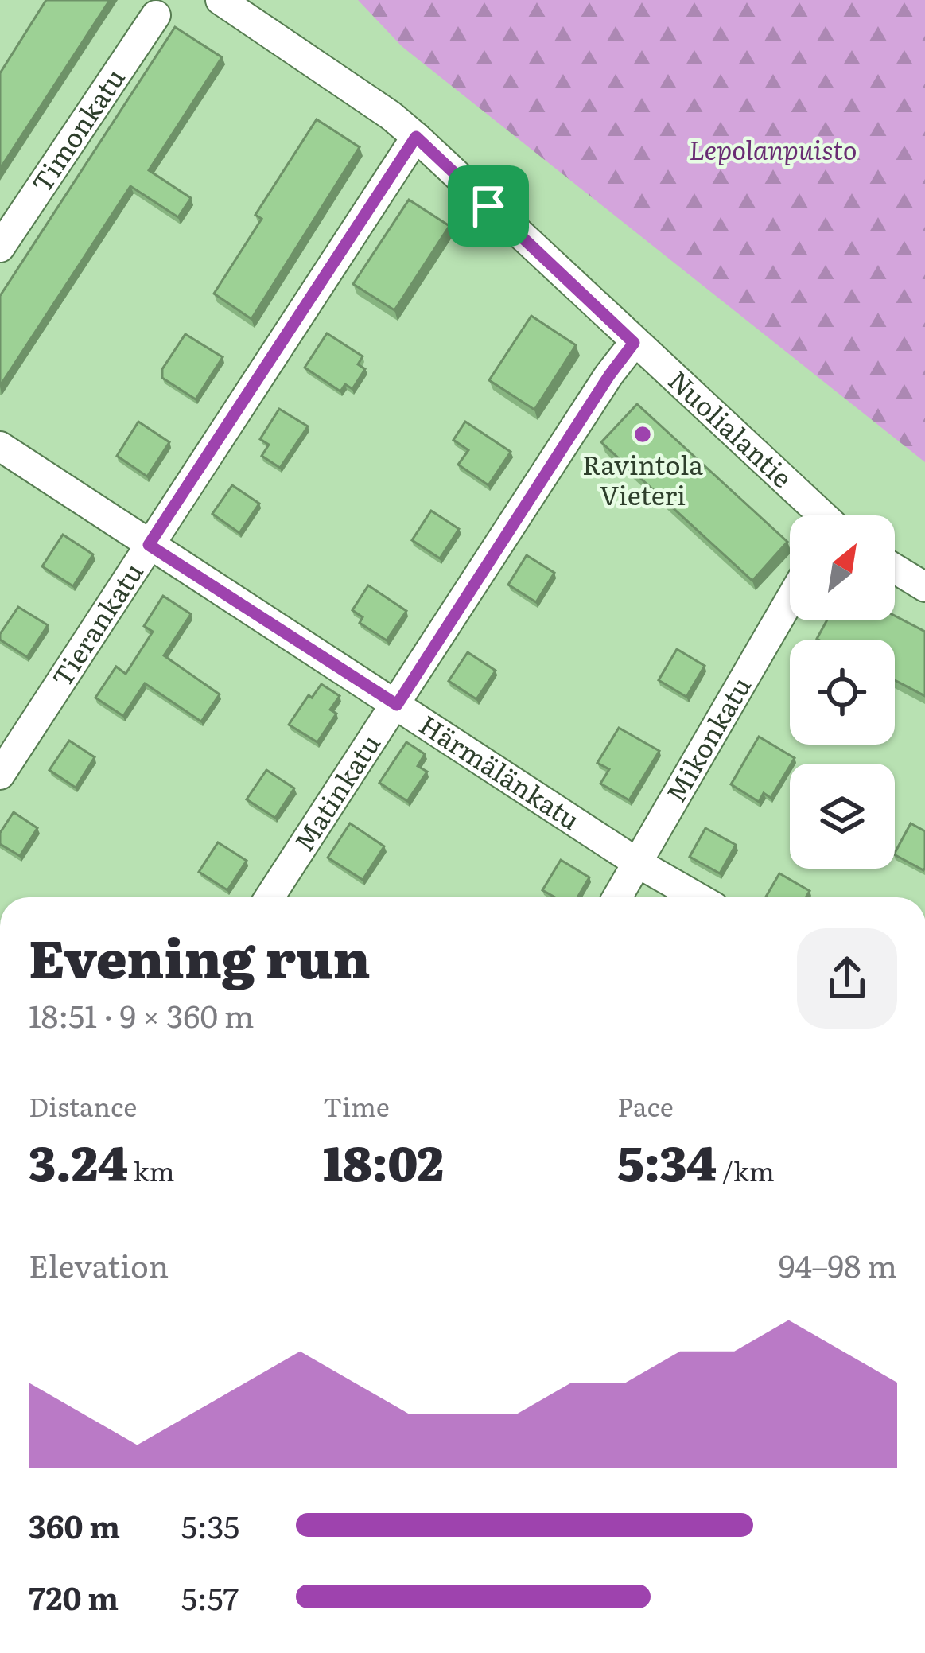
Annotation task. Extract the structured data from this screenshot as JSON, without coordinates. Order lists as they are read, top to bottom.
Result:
{
  "streets": {
    "street": [
      "Timonkatu",
      "Nuolialantie",
      "Tierankatu",
      "Mikonkatu",
      "Härmälänkatu",
      "Matinkatu"
    ]
  },
  "crossings": [
    ["Nuolialantie", "Tierankatu"],
    ["Nuolialantie", "Matinkatu"],
    ["Tierankatu", "Härmälänkatu"],
    ["Mikonkatu", "Härmälänkatu"],
    ["Härmälänkatu", "Matinkatu"]
  ],
  "parks": ["Lepolanpuisto"],
  "places": ["Ravintola Vieteri"],
  "north": "top right",
  "page": {
    "heading": ["Evening run", "18:51 · 9 × 360 m"],
    "stats": [
      ["Distance", "3.24 km"],
      ["Time", "18:02"],
      ["Pace", "5:34 /km"]
    ],
    "chart": ["Elevation", "94–98 m"],
    "list": [
      {
        "name": "360 m",
        "note": "5:35"
      },
      {
        "name": "720 m",
        "note": "5:57"
      }
    ]
  }
}
